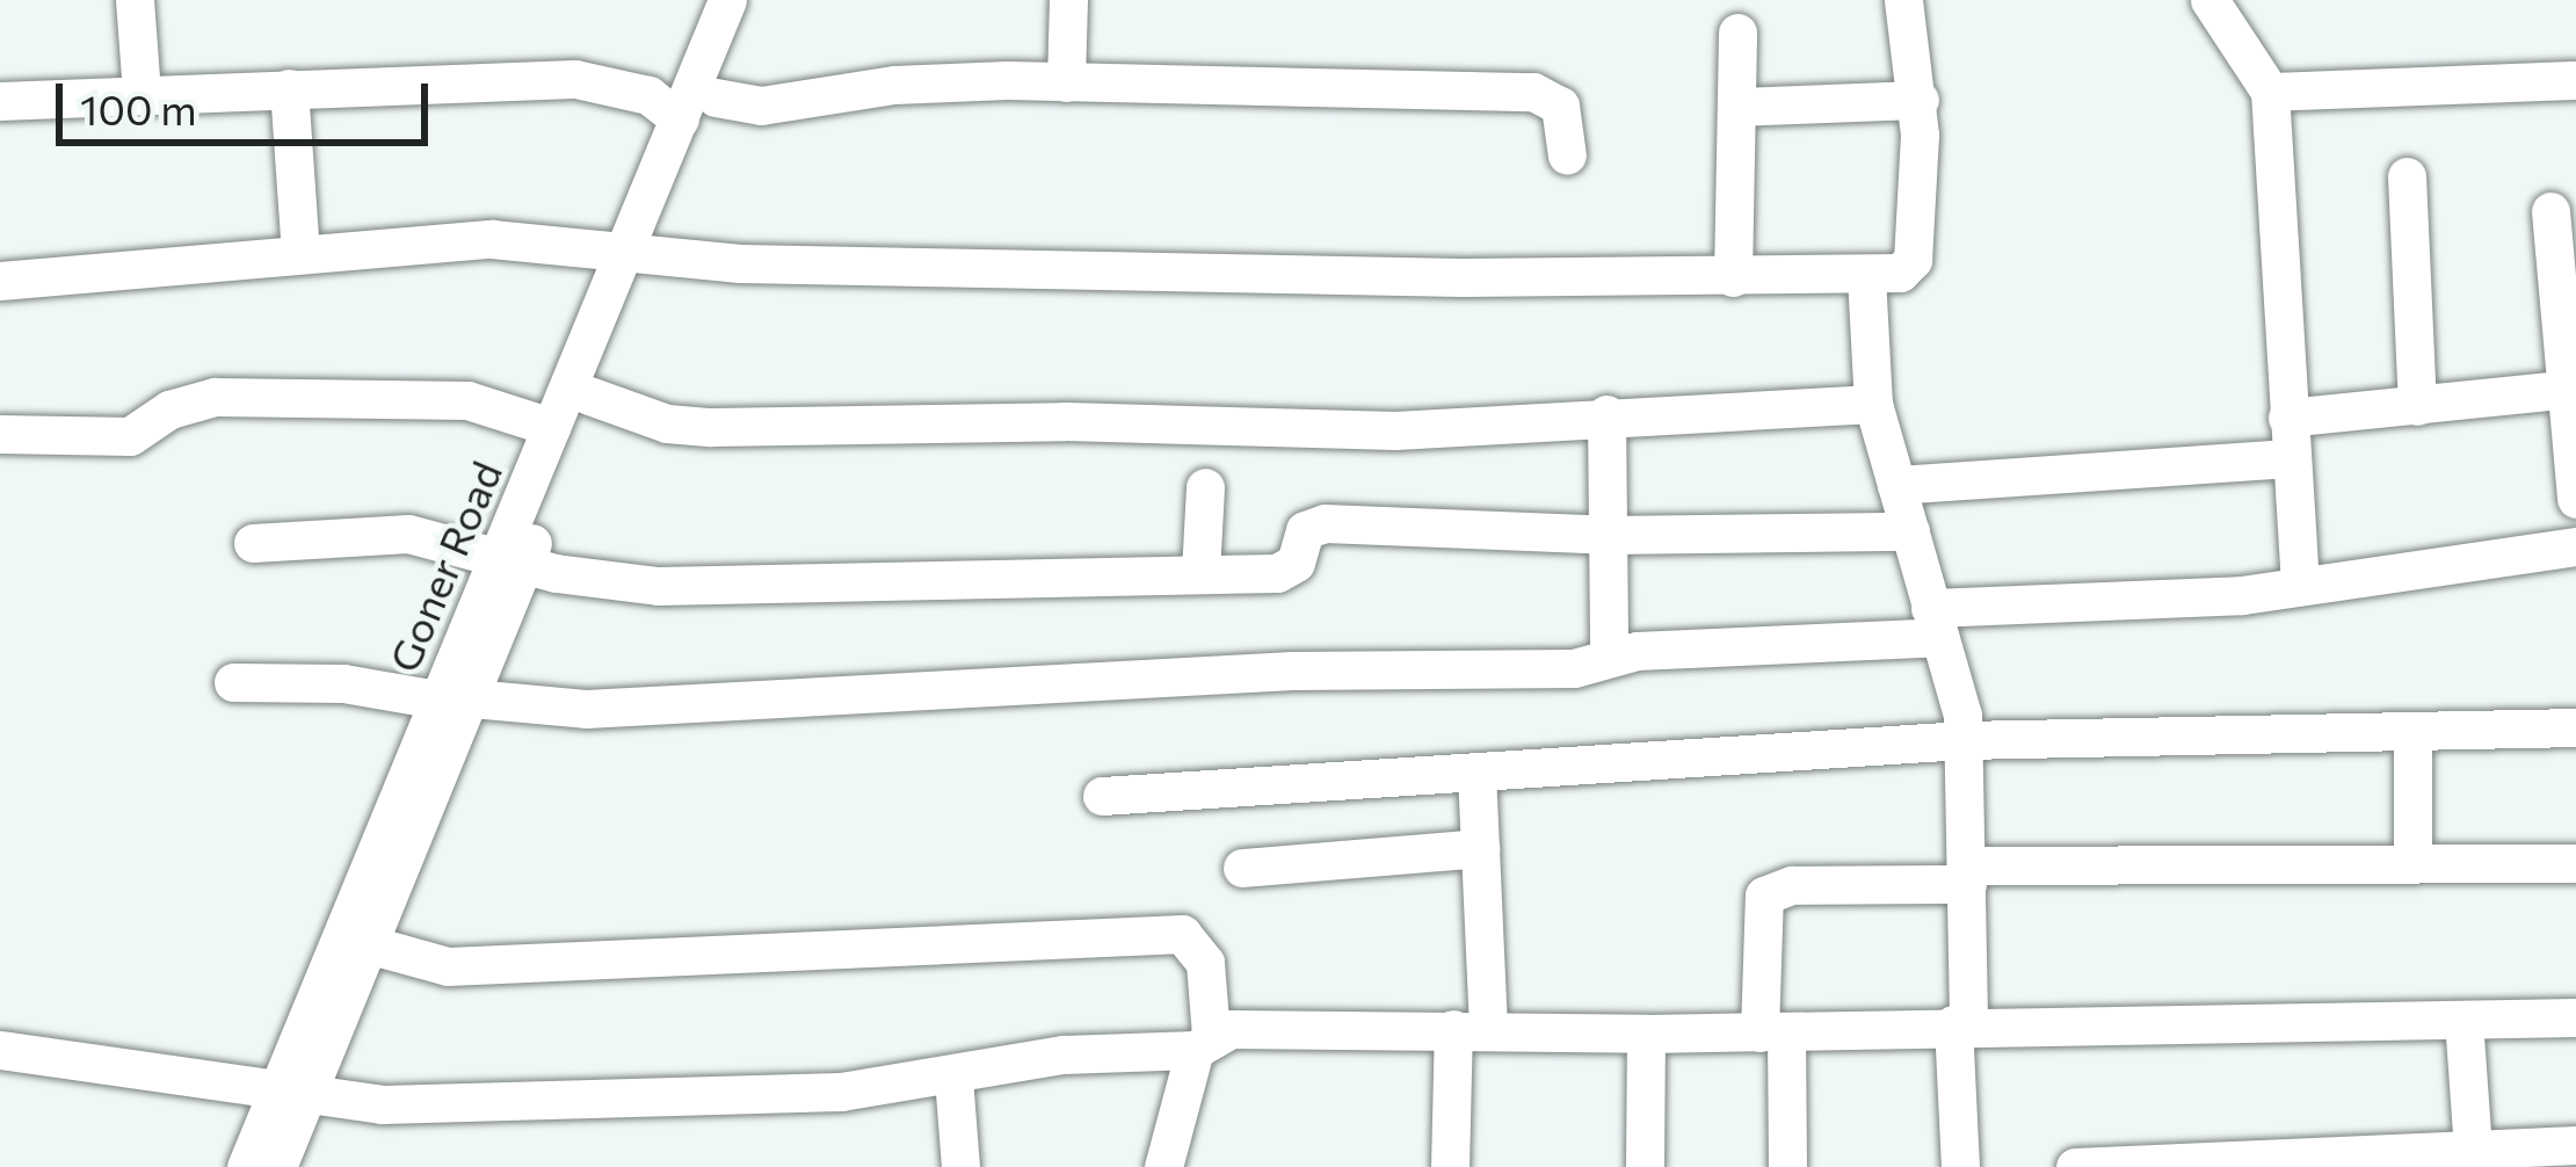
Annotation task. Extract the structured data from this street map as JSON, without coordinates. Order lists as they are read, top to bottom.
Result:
{
  "streets": {
    "street": ["Goner Road"]
  },
  "scale_bar": "100 m"
}
